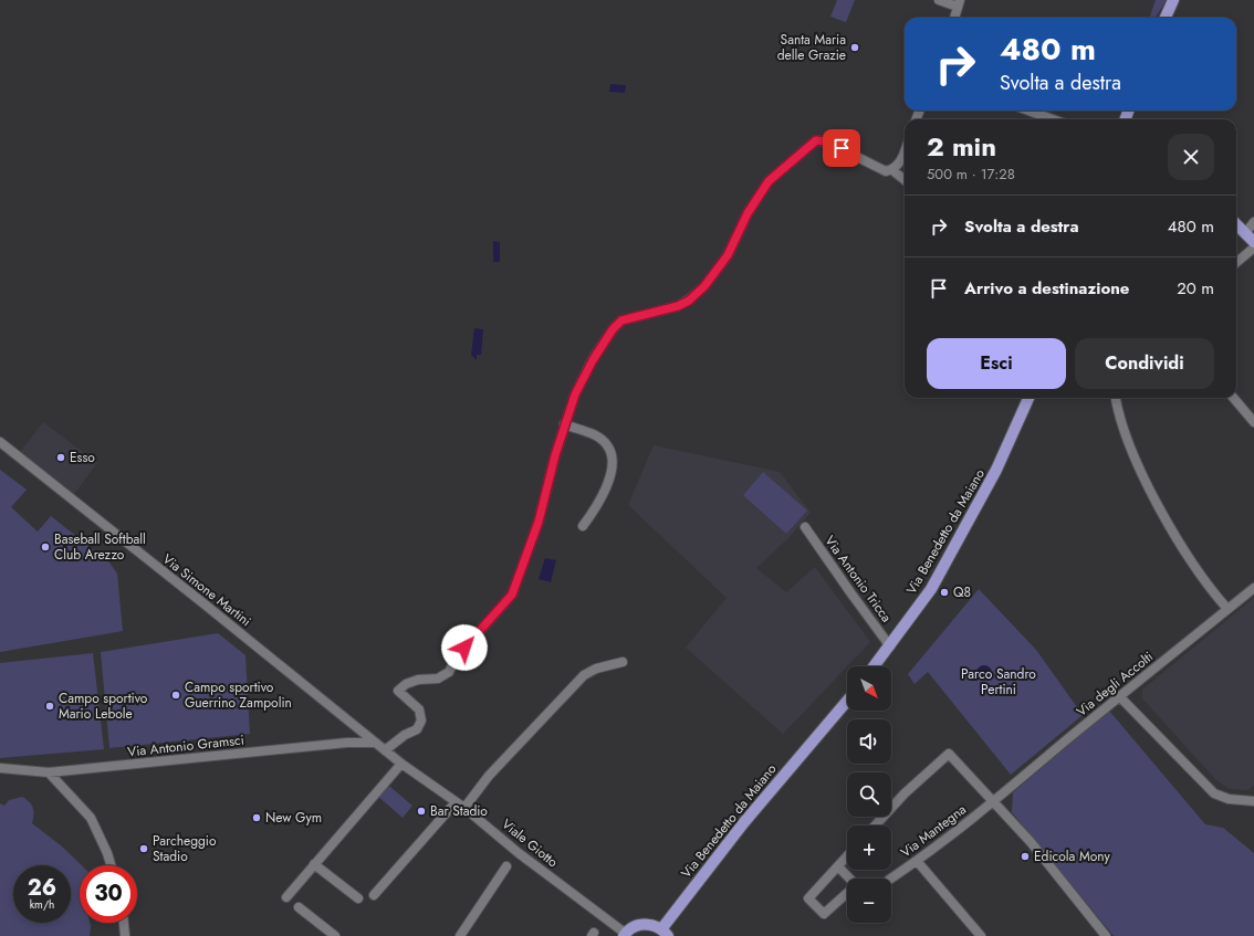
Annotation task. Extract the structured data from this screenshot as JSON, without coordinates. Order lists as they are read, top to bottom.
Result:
{
  "streets": {
    "main road": ["Via Benedetto da Maiano"],
    "street": [
      "Via Antonio Tricca",
      "Via Simone Martini",
      "Via degli Accolti",
      "Via Antonio Gramsci",
      "Via Mantegna",
      "Viale Giotto"
    ]
  },
  "crossings": [
    ["Via Benedetto da Maiano", "Via Antonio Tricca"],
    ["Via Simone Martini", "Via Antonio Gramsci"],
    ["Via Simone Martini", "Viale Giotto"],
    ["Via degli Accolti", "Via Mantegna"],
    ["Via Antonio Gramsci", "Viale Giotto"]
  ],
  "parks": ["Parco Sandro Pertini"],
  "places": [
    "Santa Maria delle Grazie",
    "Esso",
    "Baseball Softball Club Arezzo",
    "Q8",
    "Campo sportivo Guerrino Zampolin",
    "Campo sportivo Mario Lebole",
    "Bar Stadio",
    "New Gym",
    "Parcheggio Stadio",
    "Edicola Mony"
  ],
  "north": "bottom right",
  "page": {
    "turn": ["480 m", "Svolta a destra"],
    "heading": ["2 min", "500 m · 17:28"],
    "list": [
      {
        "name": "Svolta a destra",
        "value": "480 m"
      },
      {
        "name": "Arrivo a destinazione",
        "value": "20 m"
      }
    ],
    "buttons": ["Esci", "Condividi"],
    "map_buttons": ["+", "−"],
    "speed": "26 km/h",
    "limit": "30"
  }
}
